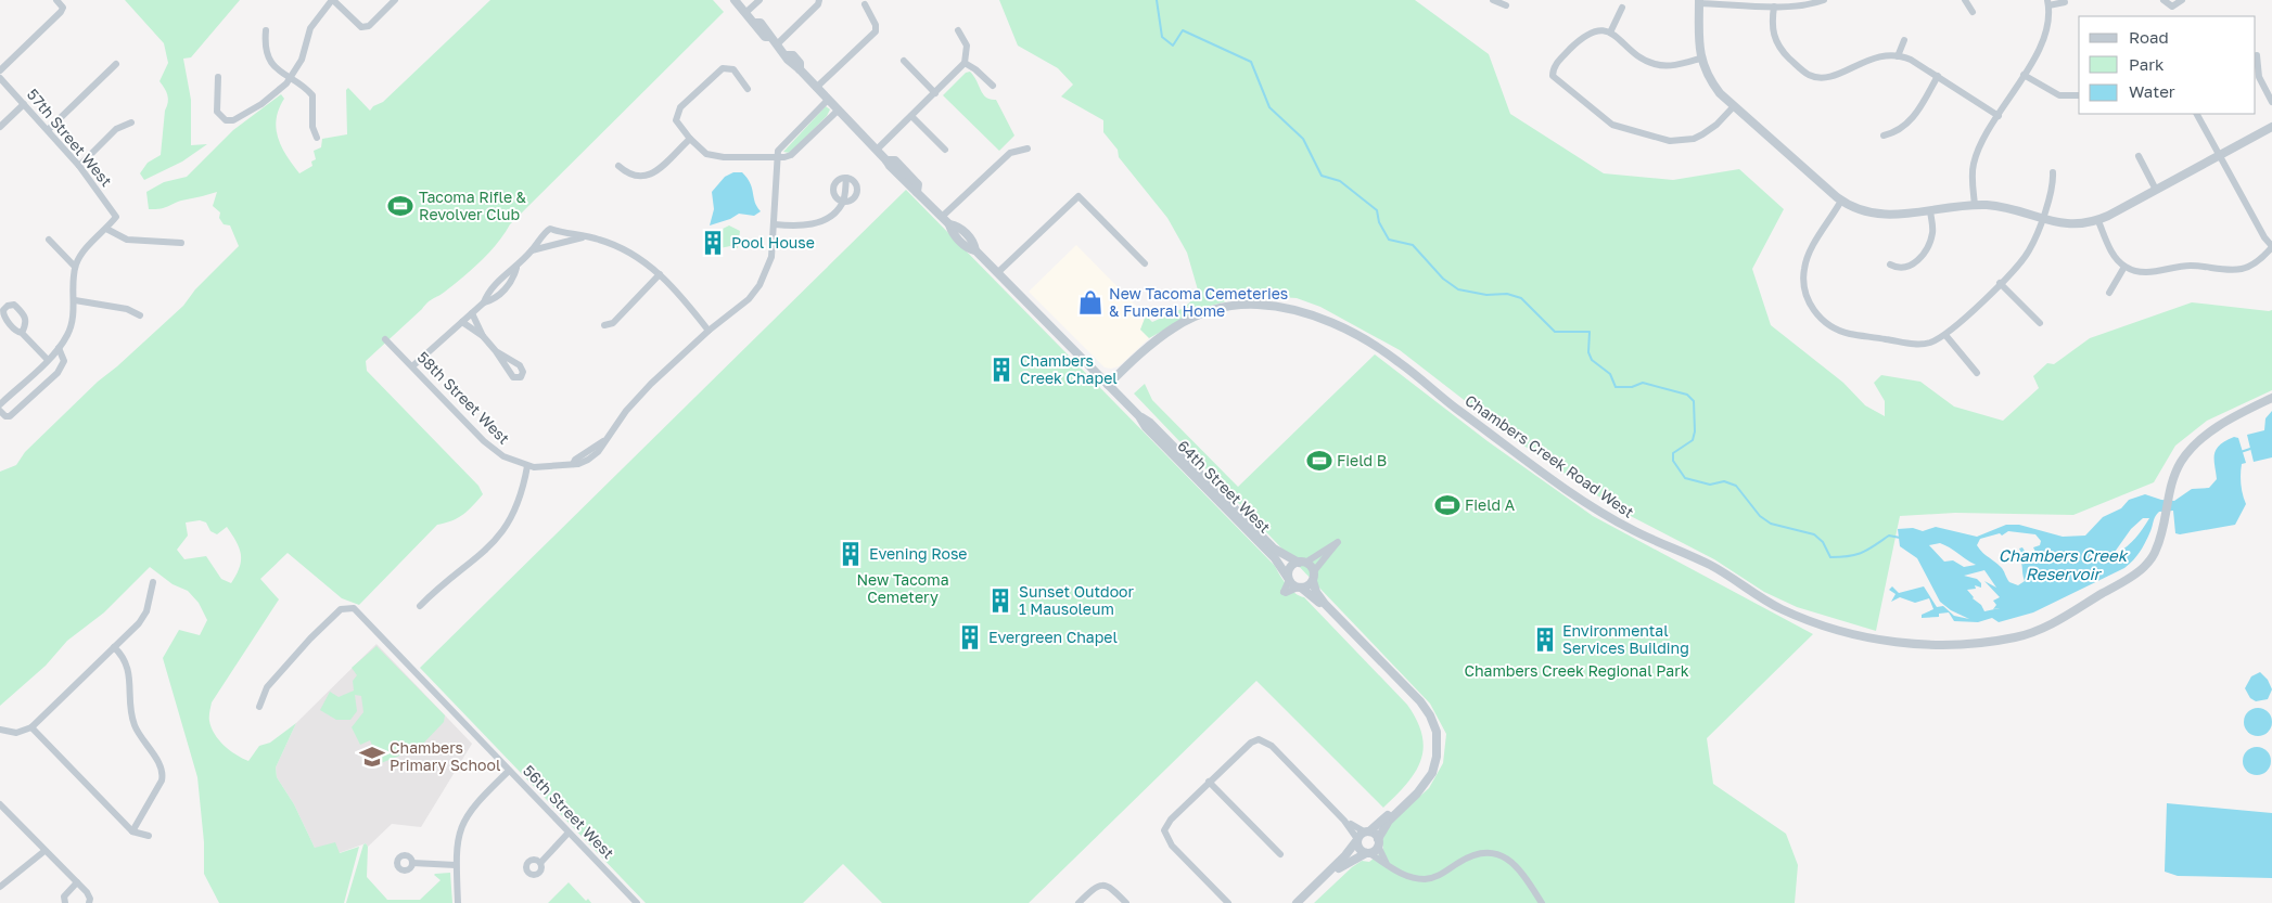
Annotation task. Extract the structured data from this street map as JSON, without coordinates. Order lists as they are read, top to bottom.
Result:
{
  "streets": {
    "street": [
      "57th Street West",
      "58th Street West",
      "Chambers Creek Road West",
      "64th Street West",
      "56th Street West"
    ]
  },
  "crossings": [
    ["Chambers Creek Road West", "64th Street West"]
  ],
  "water": ["Chambers Creek Reservoir"],
  "parks": ["New Tacoma Cemetery", "Chambers Creek Regional Park"],
  "places": {
    "sports": ["Tacoma Rifle & Revolver Club", "Field B", "Field A"],
    "building": [
      "Pool House",
      "Chambers Creek Chapel",
      "Evening Rose",
      "Sunset Outdoor 1 Mausoleum",
      "Evergreen Chapel",
      "Environmental Services Building"
    ],
    "shop": ["New Tacoma Cemeteries & Funeral Home"],
    "school or university": ["Chambers Primary School"]
  },
  "legend": ["Road", "Park", "Water"]
}
